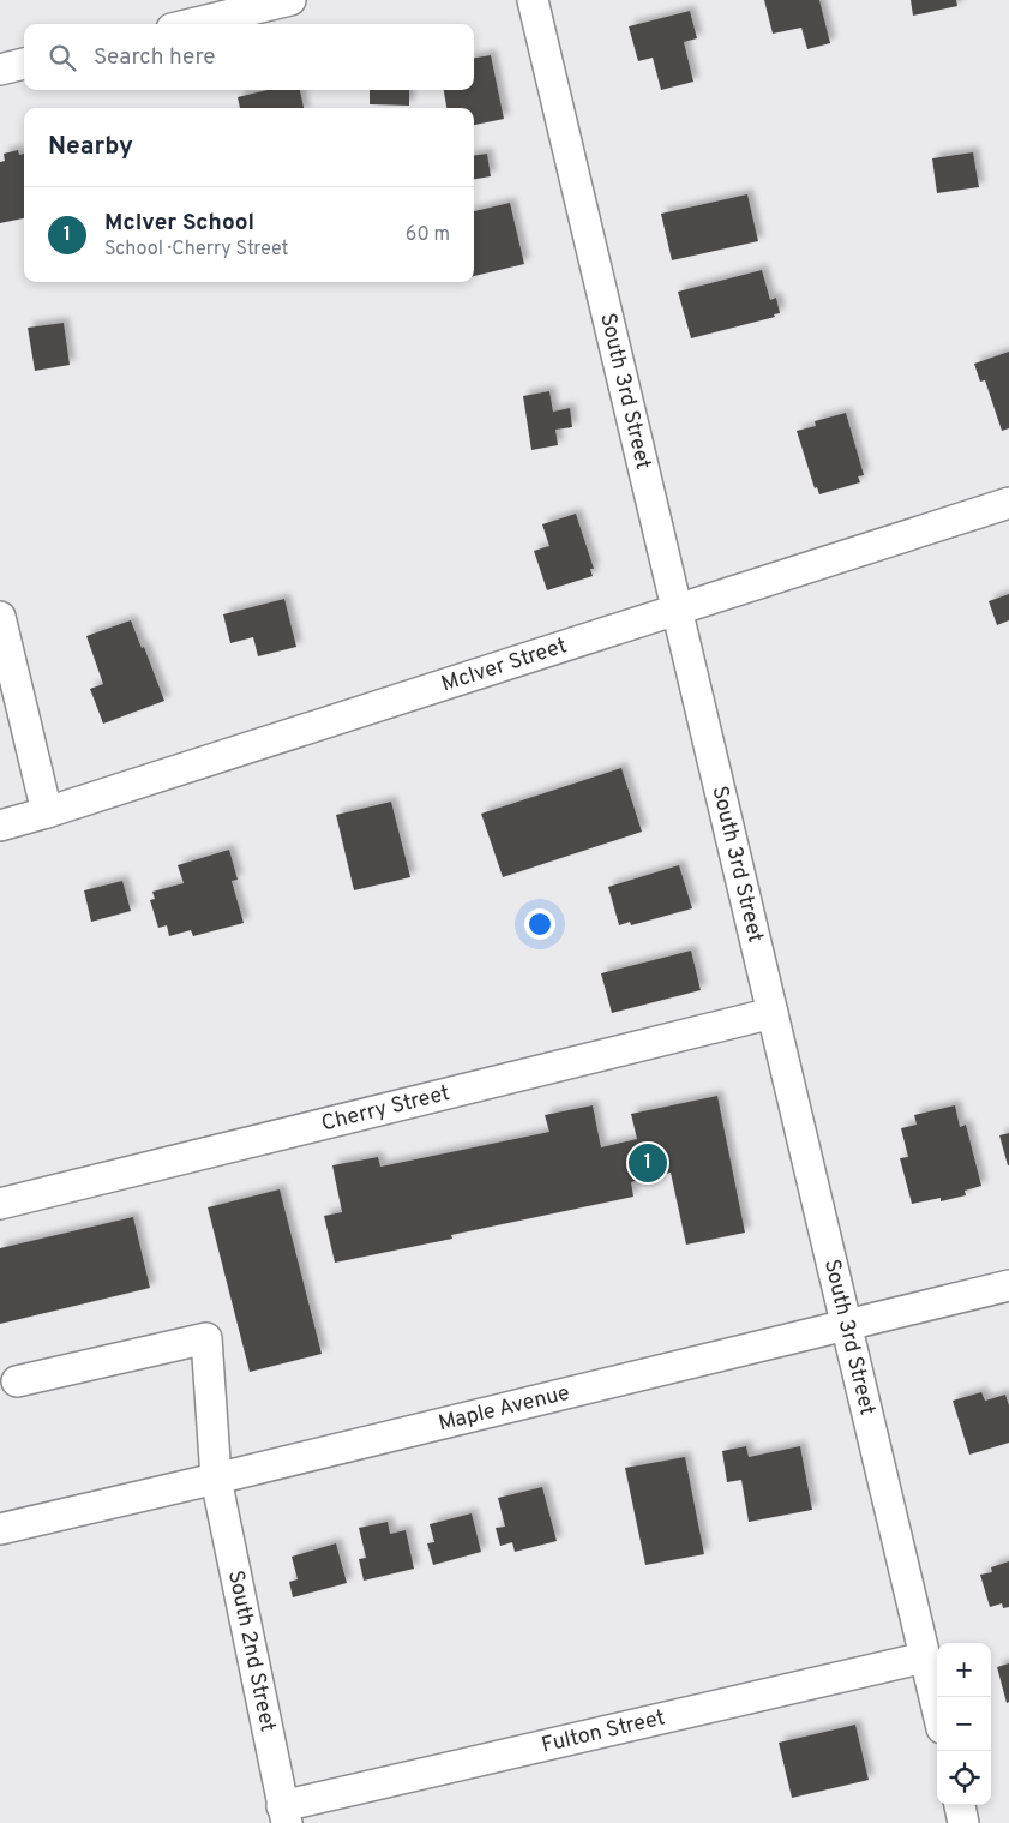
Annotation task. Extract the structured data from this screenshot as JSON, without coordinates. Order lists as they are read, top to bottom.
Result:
{
  "streets": {
    "street": [
      "South 3rd Street",
      "McIver Street",
      "Cherry Street",
      "Maple Avenue",
      "South 2nd Street",
      "Fulton Street"
    ]
  },
  "crossings": [
    ["South 3rd Street", "McIver Street"],
    ["South 3rd Street", "Cherry Street"],
    ["South 3rd Street", "Maple Avenue"],
    ["South 3rd Street", "Fulton Street"],
    ["Maple Avenue", "South 2nd Street"],
    ["South 2nd Street", "Fulton Street"]
  ],
  "page": {
    "search": "Search here",
    "heading": "Nearby",
    "list": [
      {
        "mark": "1",
        "name": "McIver School",
        "note": "School · Cherry Street",
        "value": "60 m"
      }
    ],
    "pins": "1",
    "map_buttons": ["+", "−"]
  }
}
